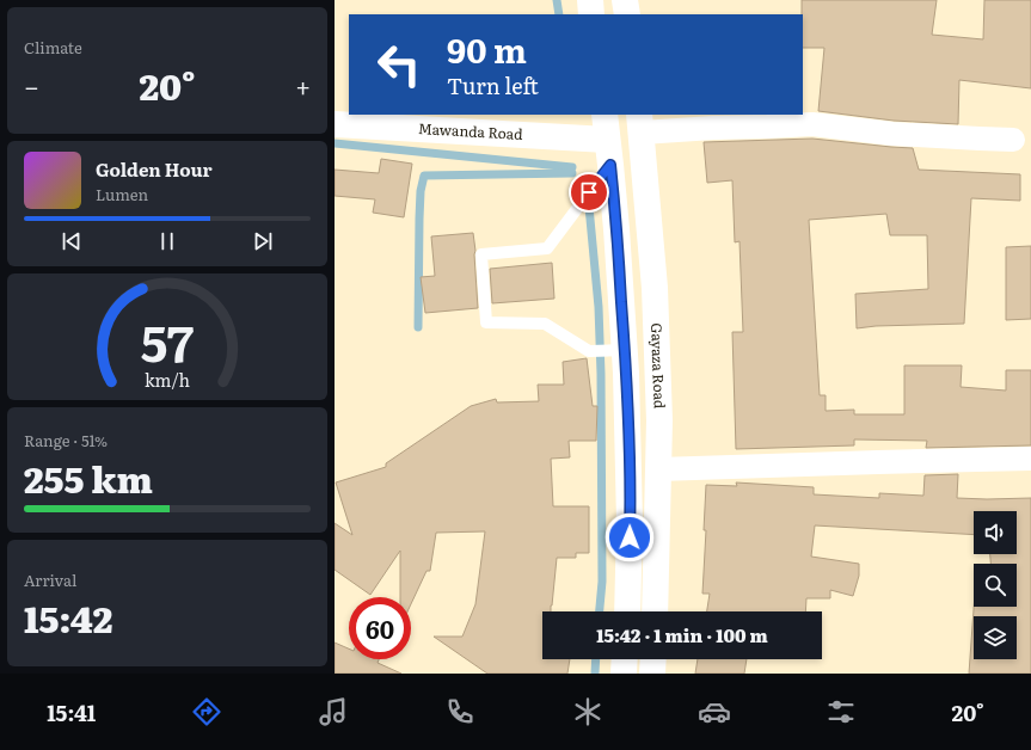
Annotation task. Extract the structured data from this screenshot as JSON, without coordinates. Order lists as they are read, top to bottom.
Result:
{
  "streets": {
    "main road": ["Mawanda Road", "Gayaza Road"]
  },
  "page": {
    "tile": [
      "Climate",
      ["Range · 51%", "255 km"],
      ["Arrival", "15:42"]
    ],
    "turn": ["90 m", "Turn left"],
    "heat": ["−", "20°", "+"],
    "song": ["Golden Hour", "Lumen"],
    "limit": "60",
    "trip": "15:42 · 1 min · 100 m",
    "tabs": ["15:41", "20°"],
    "gauge": ["57", "km/h"]
  }
}
